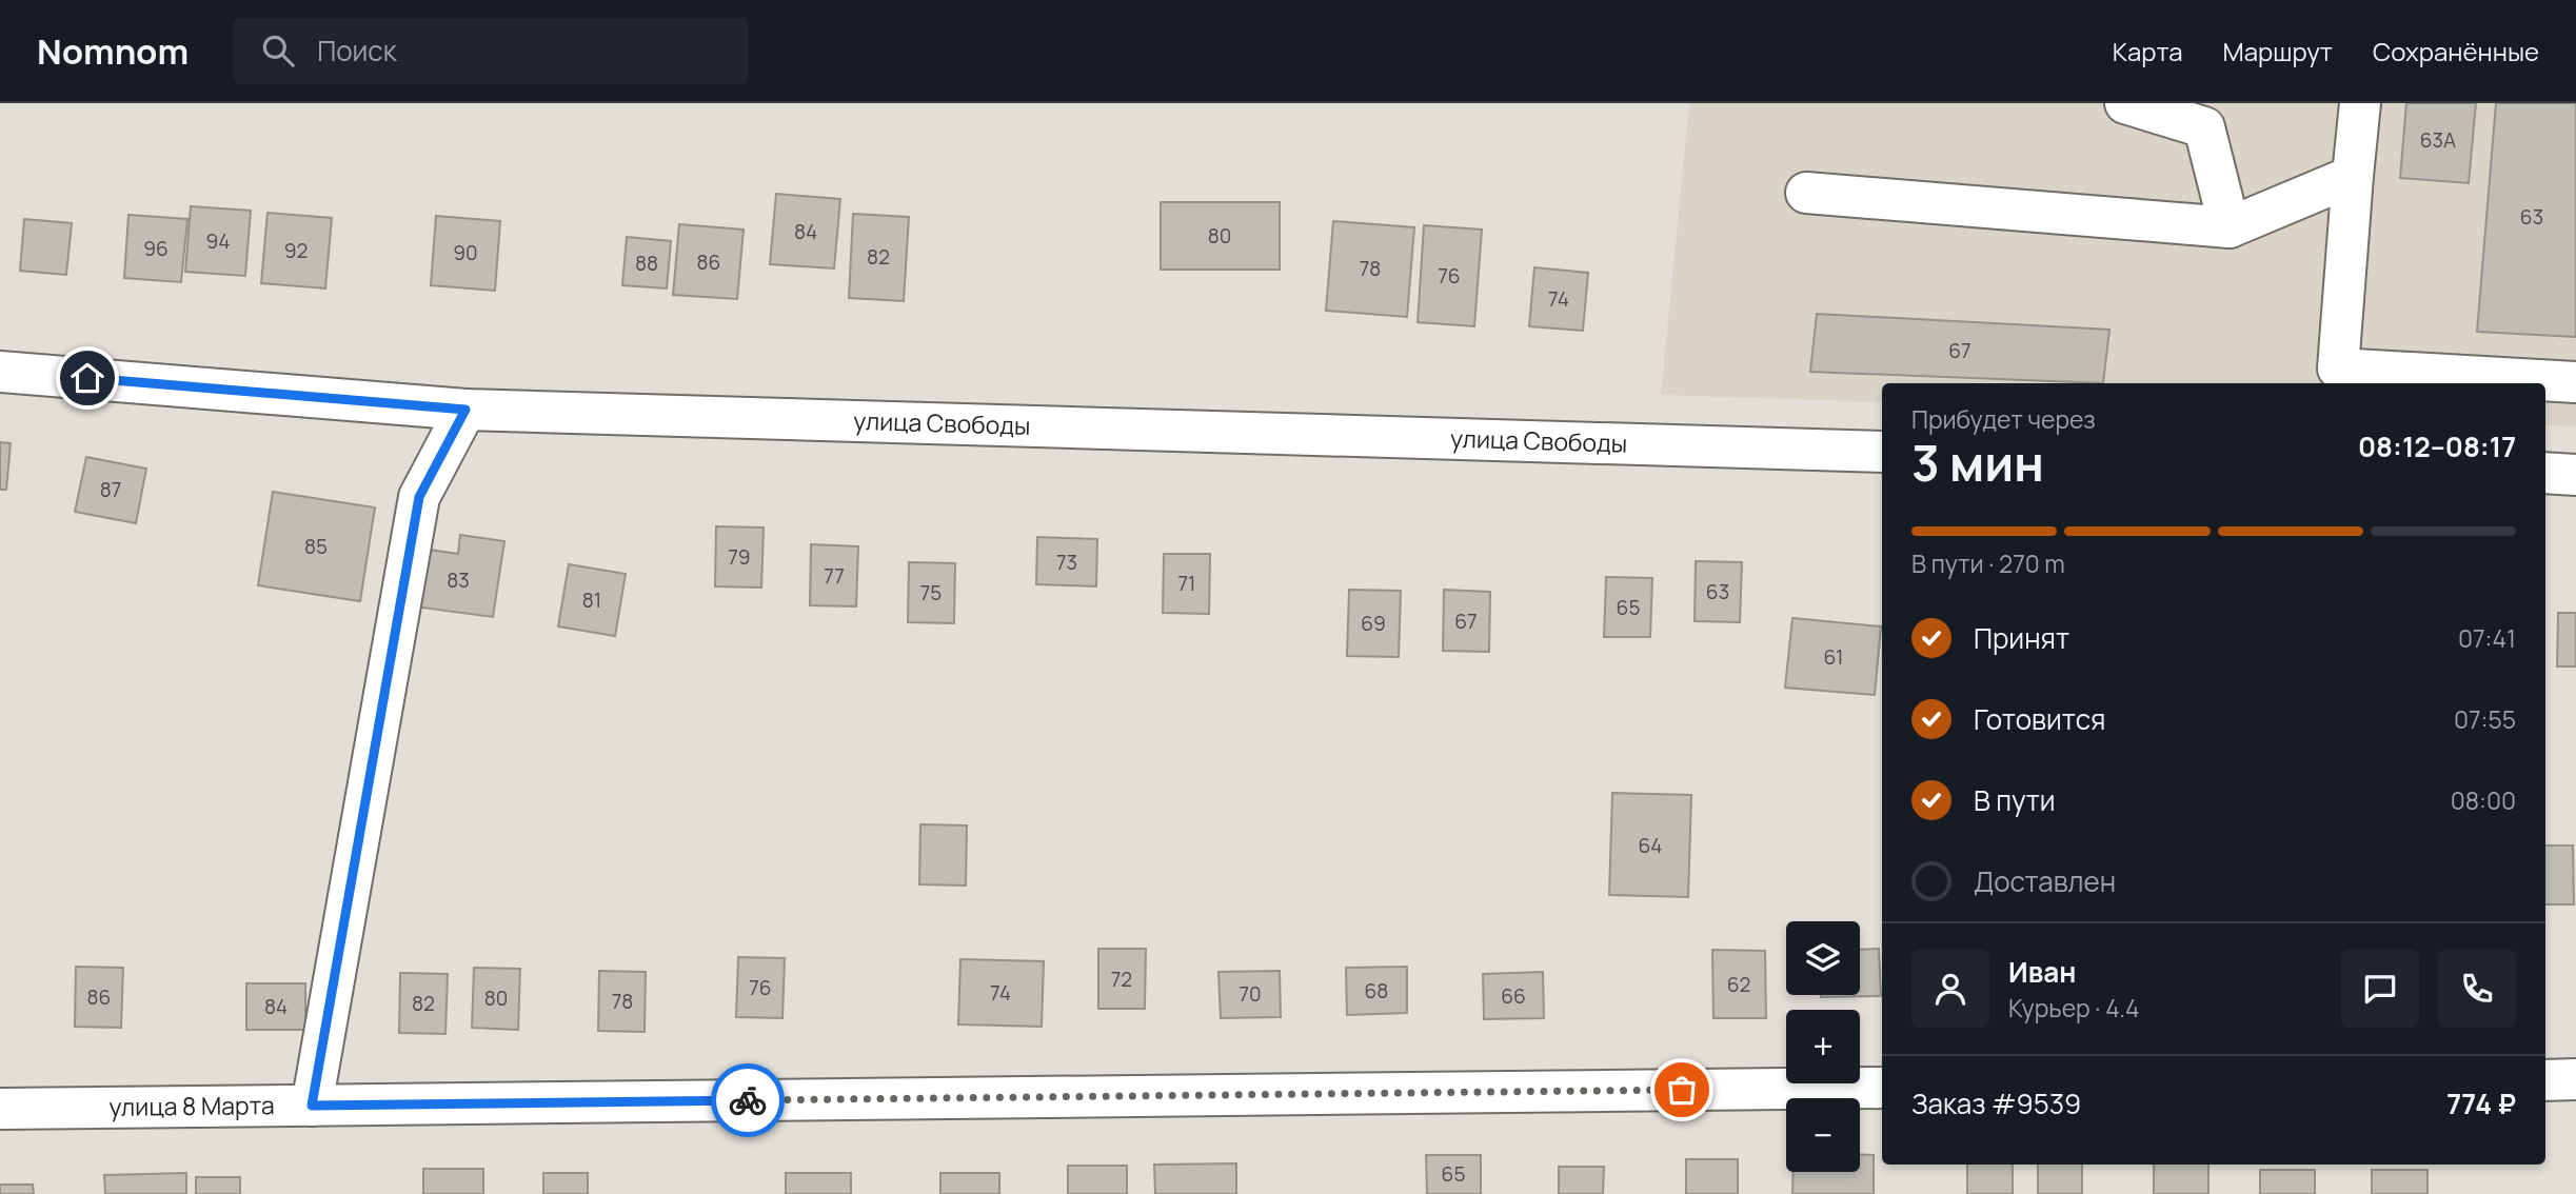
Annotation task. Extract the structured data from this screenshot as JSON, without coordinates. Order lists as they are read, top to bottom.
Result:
{
  "streets": {
    "street": ["улица Свободы", "улица 8 Марта"]
  },
  "house_numbers": [
    "63А",
    "63",
    "84",
    "80",
    "94",
    "96",
    "92",
    "90",
    "82",
    "86",
    "88",
    "78",
    "76",
    "74",
    "67",
    "87",
    "85",
    "79",
    "73",
    "77",
    "83",
    "71",
    "63",
    "75",
    "81",
    "65",
    "67",
    "69",
    "61",
    "64",
    "72",
    "62",
    "76",
    "68",
    "74",
    "70",
    "66",
    "86",
    "80",
    "78",
    "82",
    "84",
    "65"
  ],
  "page": {
    "header": "Nomnom",
    "search": "Поиск",
    "nav": ["Карта", "Маршрут", "Сохранённые"],
    "heading": ["3 мин", "Прибудет через", "08:12–08:17"],
    "panel": [
      "Иван",
      "Курьер · 4.4",
      "Заказ #9539",
      "774 ₽"
    ],
    "bar": "В пути · 270 m",
    "list": [
      ["Принят", "07:41"],
      ["Готовится", "07:55"],
      ["В пути", "08:00"],
      "Доставлен"
    ],
    "map_buttons": ["+", "−"]
  }
}
